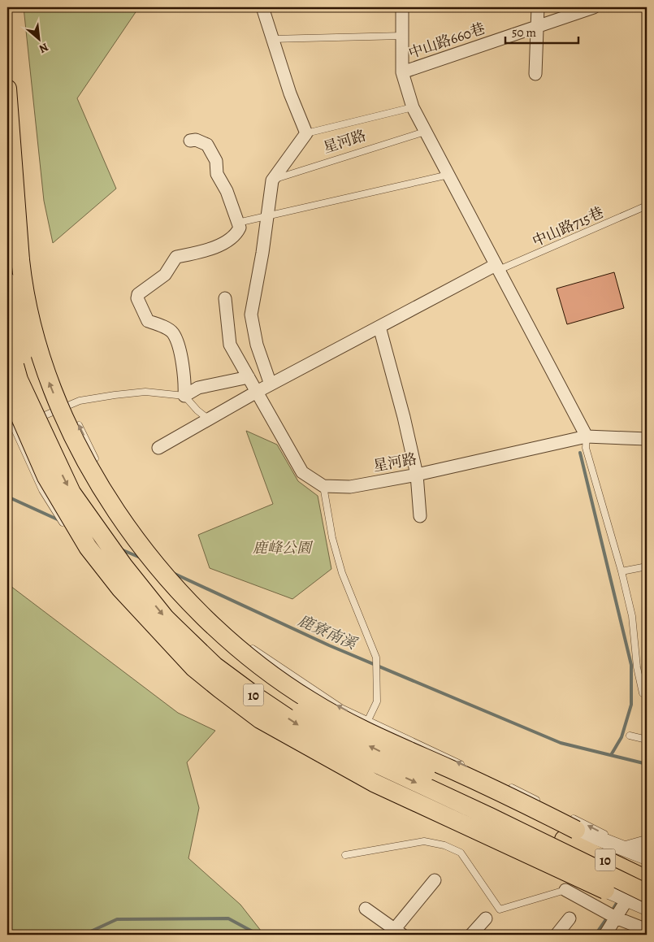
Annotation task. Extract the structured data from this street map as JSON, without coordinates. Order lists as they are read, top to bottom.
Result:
{
  "streets": {
    "main road": ["10"],
    "street": ["中山路660巷", "星河路"],
    "lane": ["中山路715巷"]
  },
  "water": ["鹿寮南溪"],
  "parks": ["鹿峰公園"],
  "scale_bar": "50 m",
  "north": "bottom right"
}
